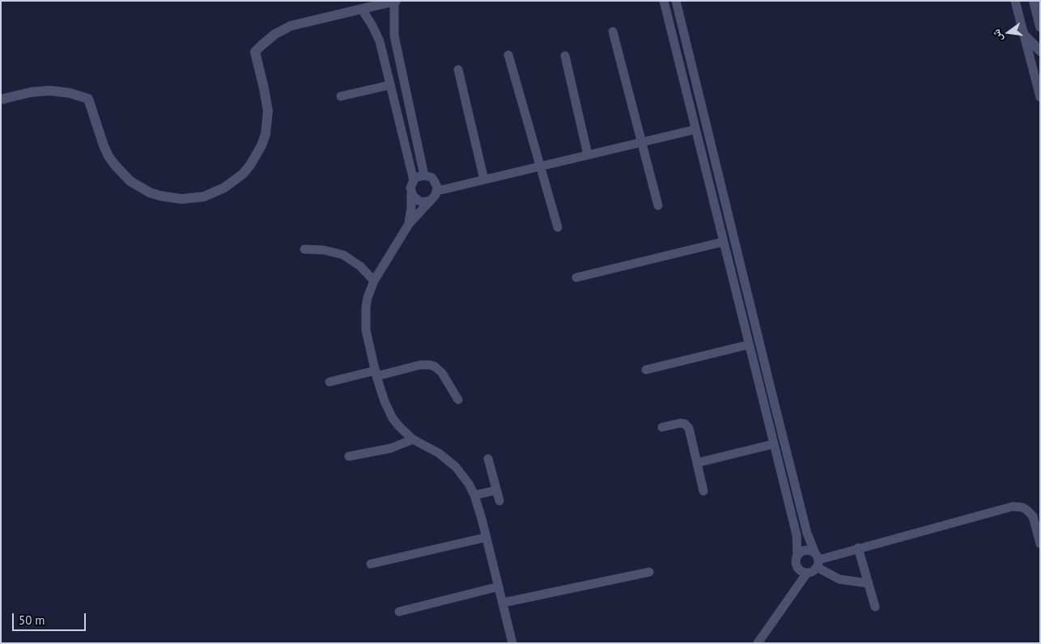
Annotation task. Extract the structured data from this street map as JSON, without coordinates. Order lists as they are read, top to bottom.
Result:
{
  "scale_bar": "50 m",
  "north": "left"
}
